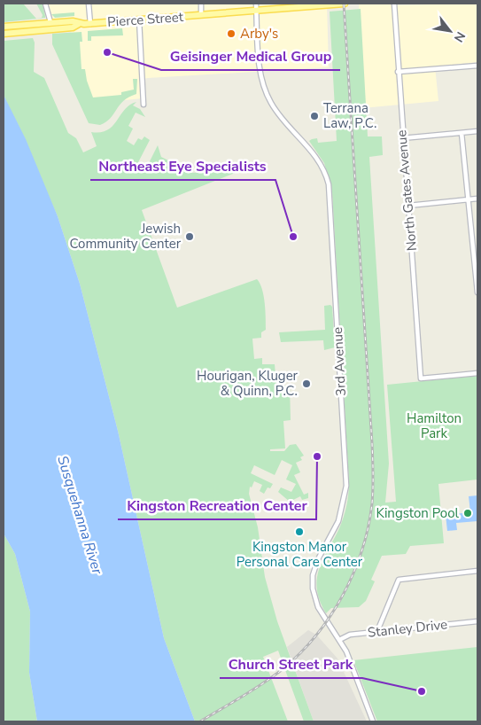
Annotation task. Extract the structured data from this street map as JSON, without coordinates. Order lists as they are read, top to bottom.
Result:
{
  "streets": {
    "main road": ["Pierce Street"],
    "street": ["North Gates Avenue", "3rd Avenue", "Stanley Drive"]
  },
  "crossings": [
    ["Pierce Street", "3rd Avenue"],
    ["3rd Avenue", "Stanley Drive"]
  ],
  "water": ["Susquehanna River"],
  "parks": ["Hamilton Park"],
  "places": [
    "Arby's",
    "Geisinger Medical Group",
    "Terrana Law, P.C.",
    "Jewish Community Center",
    "Northeast Eye Specialists",
    "Hourigan, Kluger & Quinn, P.C.",
    "Kingston Recreation Center",
    "Kingston Pool",
    "Kingston Manor Personal Care Center",
    "Church Street Park"
  ],
  "north": "bottom right"
}
